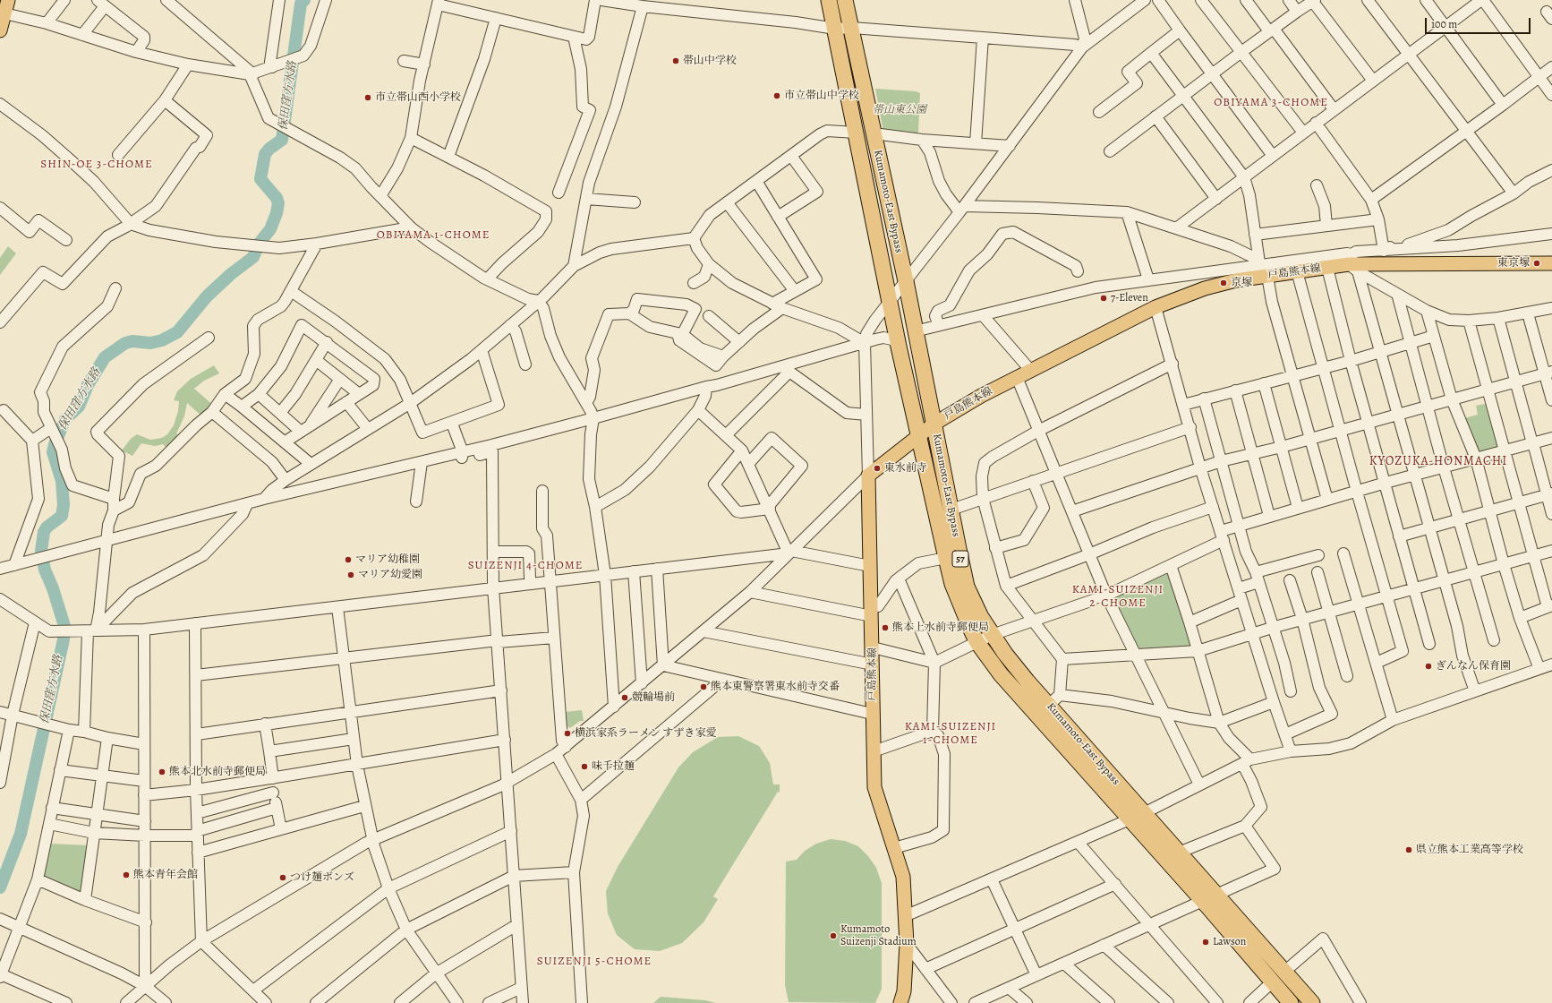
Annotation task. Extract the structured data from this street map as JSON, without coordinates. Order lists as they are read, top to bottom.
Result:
{
  "streets": {
    "highway": ["Kumamoto-East Bypass", "57"],
    "main road": ["戸島熊本線"]
  },
  "crossings": [
    ["Kumamoto-East Bypass", "戸島熊本線"]
  ],
  "districts": [
    "OBIYAMA 3-CHOME",
    "SHIN-OE 3-CHOME",
    "OBIYAMA 1-CHOME",
    "KYOZUKA-HONMACHI",
    "SUIZENJI 4-CHOME",
    "KAMI-SUIZENJI 2-CHOME",
    "KAMI-SUIZENJI 1-CHOME",
    "SUIZENJI 5-CHOME"
  ],
  "water": ["保田窪方水路"],
  "parks": ["帯山東公園"],
  "places": [
    "帯山中学校",
    "市立帯山中学校",
    "市立帯山西小学校",
    "東京塚",
    "京塚",
    "7-Eleven",
    "東水前寺",
    "マリア幼稚園",
    "マリア幼愛園",
    "熊本上水前寺郵便局",
    "ぎんなん保育園",
    "熊本東警察署東水前寺交番",
    "競輪場前",
    "横浜家系ラーメン すずき家愛",
    "味千拉麺",
    "熊本北水前寺郵便局",
    "県立熊本工業高等学校",
    "熊本青年会館",
    "つけ麺ボンズ",
    "Kumamoto Suizenji Stadium",
    "Lawson"
  ],
  "scale_bar": "100 m"
}
